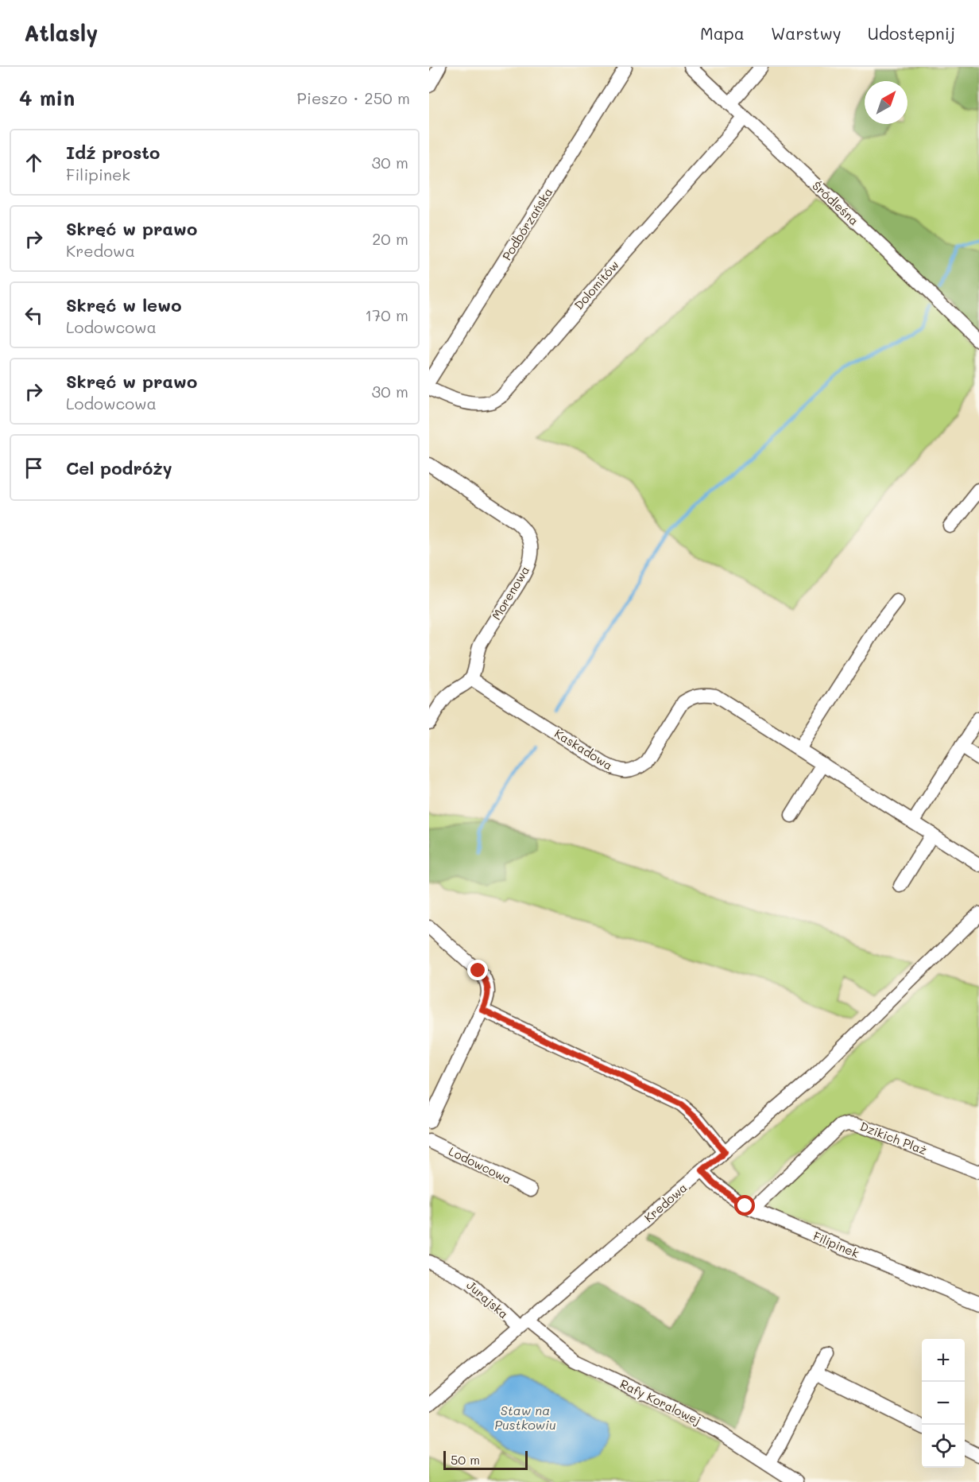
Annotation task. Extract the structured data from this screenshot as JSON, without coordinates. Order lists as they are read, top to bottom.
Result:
{
  "streets": {
    "street": [
      "Śródleśna",
      "Podbórzańska",
      "Dolomitów",
      "Morenowa",
      "Kaskadowa",
      "Dzikich Plaż",
      "Lodowcowa",
      "Kredowa",
      "Filipinek",
      "Jurajska",
      "Rafy Koralowej"
    ]
  },
  "crossings": [
    ["Śródleśna", "Dolomitów"],
    ["Morenowa", "Kaskadowa"],
    ["Dzikich Plaż", "Filipinek"],
    ["Kredowa", "Filipinek"],
    ["Kredowa", "Jurajska"],
    ["Kredowa", "Rafy Koralowej"],
    ["Jurajska", "Rafy Koralowej"]
  ],
  "water": ["Staw na Pustkowiu"],
  "scale_bar": "50 m",
  "north": "top right",
  "page": {
    "header": "Atlasly",
    "nav": ["Mapa", "Warstwy", "Udostępnij"],
    "heading": ["4 min", "Pieszo · 250 m"],
    "list": [
      ["Idź prosto", "Filipinek", "30 m"],
      ["Skręć w prawo", "Kredowa", "20 m"],
      ["Skręć w lewo", "Lodowcowa", "170 m"],
      ["Skręć w prawo", "Lodowcowa", "30 m"],
      "Cel podróży"
    ],
    "map_buttons": ["+", "−"],
    "scale": "50 m"
  }
}
